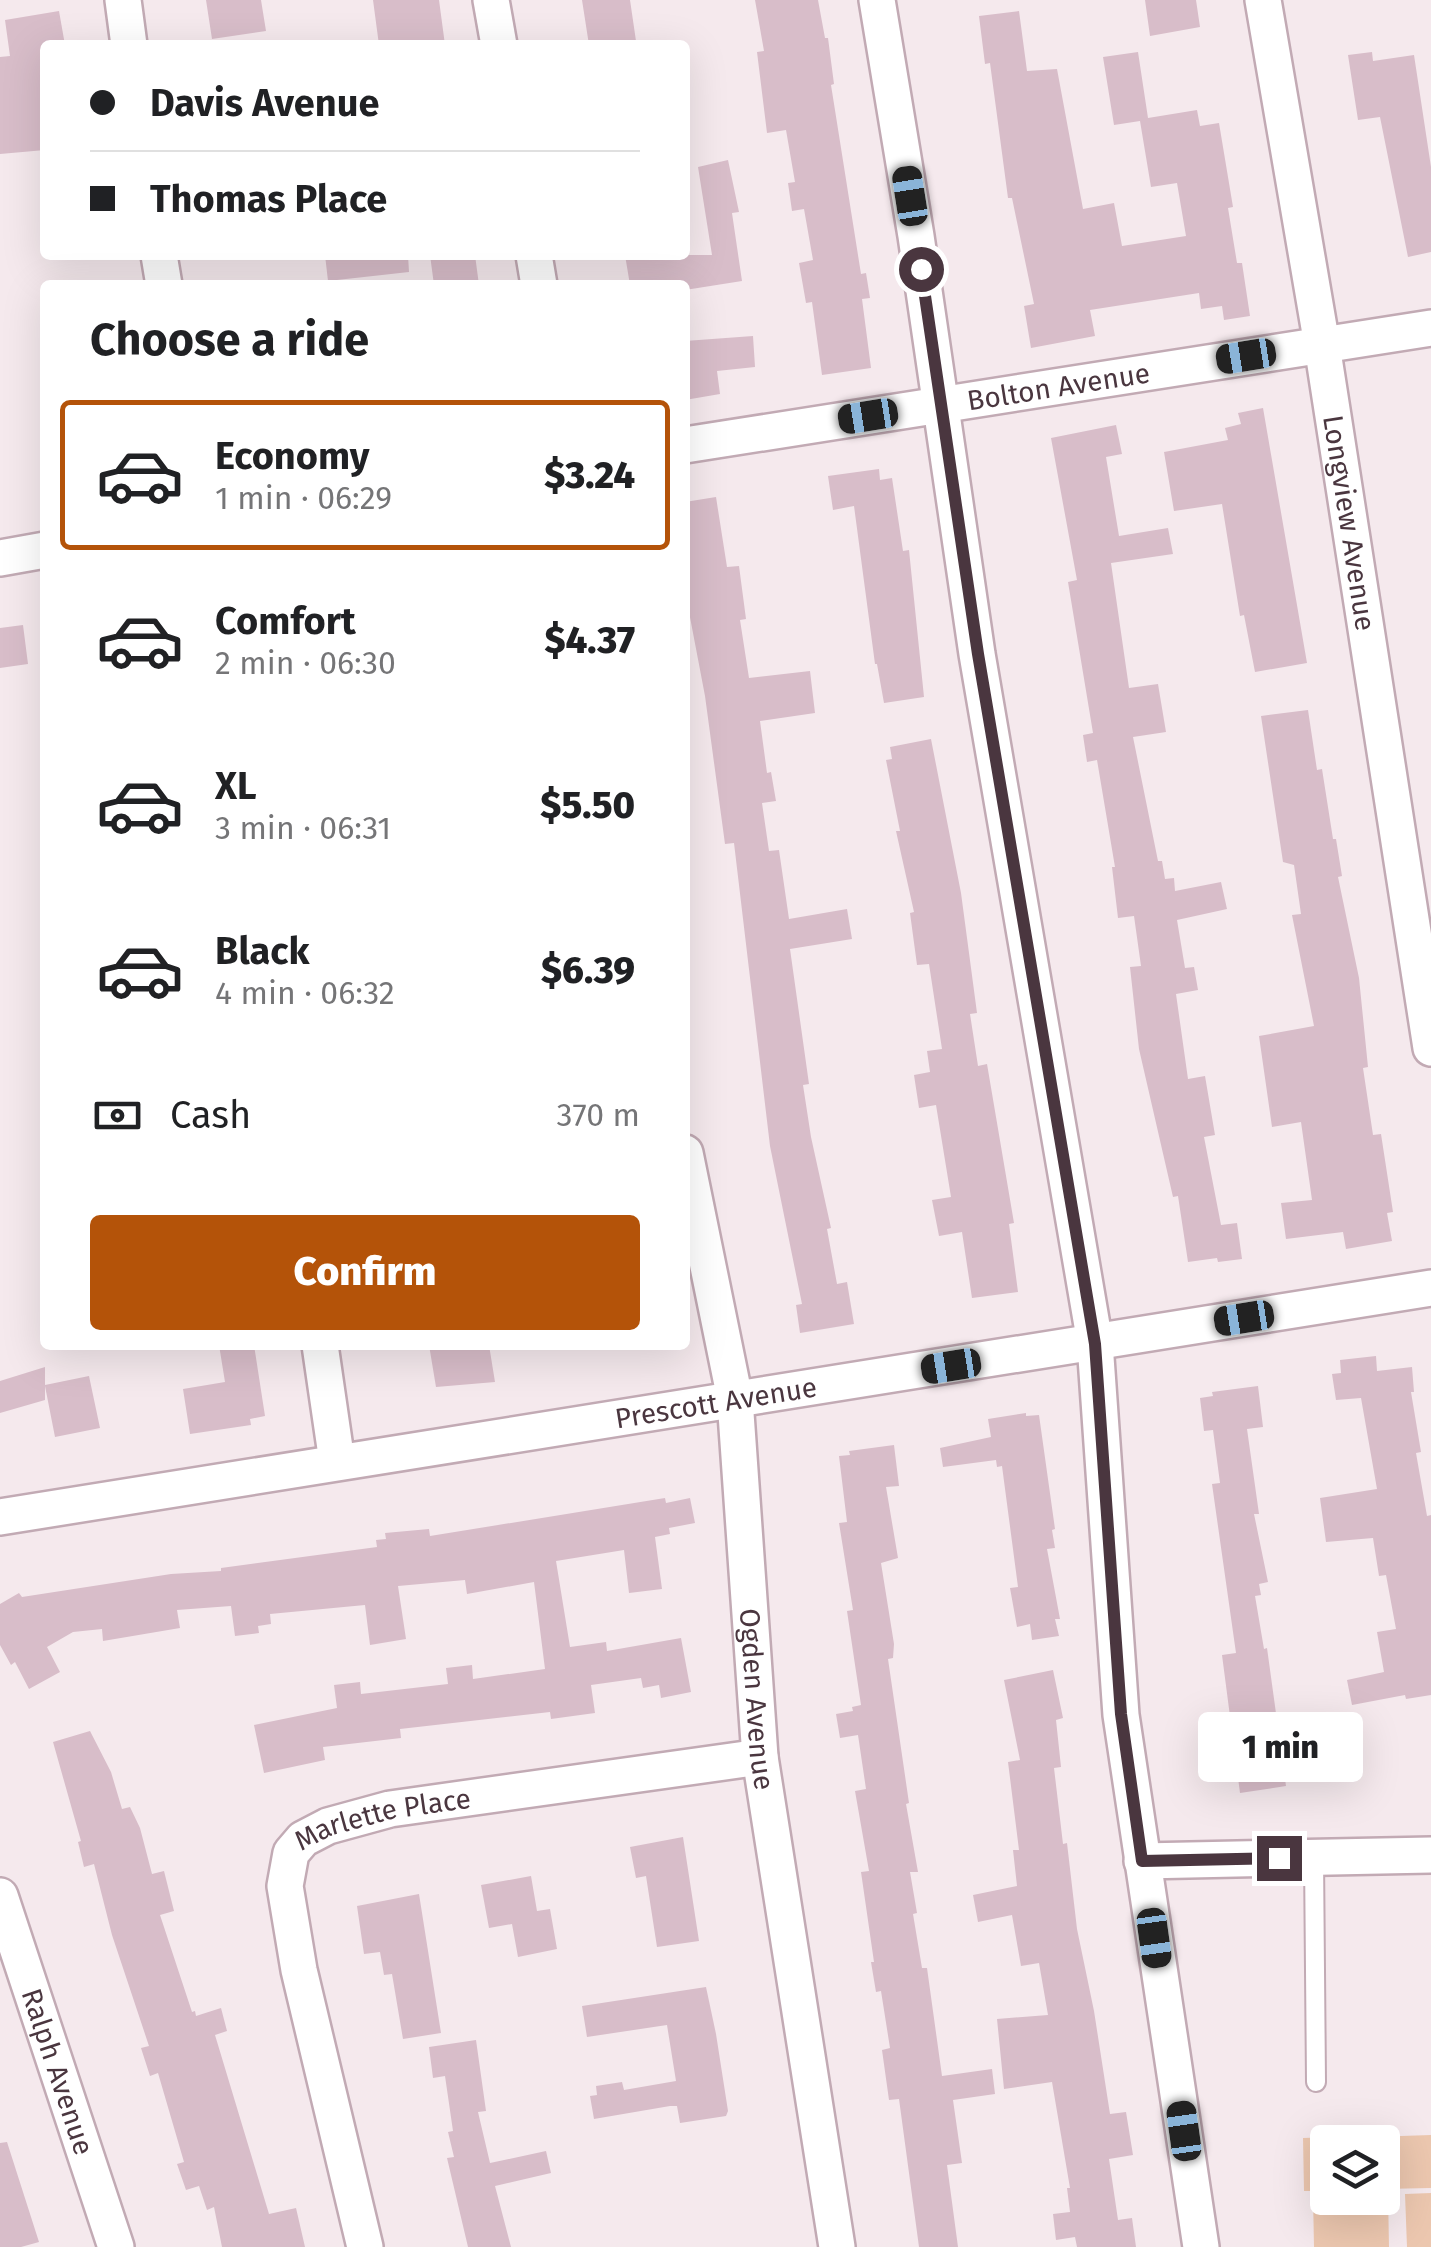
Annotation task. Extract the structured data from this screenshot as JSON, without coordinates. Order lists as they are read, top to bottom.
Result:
{
  "streets": {
    "street": [
      "Bolton Avenue",
      "Longview Avenue",
      "Prescott Avenue",
      "Ogden Avenue",
      "Marlette Place",
      "Ralph Avenue"
    ]
  },
  "crossings": [
    ["Bolton Avenue", "Longview Avenue"],
    ["Prescott Avenue", "Ogden Avenue"],
    ["Ogden Avenue", "Marlette Place"]
  ],
  "page": {
    "banner": ["Davis Avenue", "Thomas Place"],
    "heading": "Choose a ride",
    "list": [
      {
        "name": "Economy",
        "note": "1 min · 06:29",
        "value": "$3.24"
      },
      {
        "name": "Comfort",
        "note": "2 min · 06:30",
        "value": "$4.37"
      },
      {
        "name": "XL",
        "note": "3 min · 06:31",
        "value": "$5.50"
      },
      {
        "name": "Black",
        "note": "4 min · 06:32",
        "value": "$6.39"
      }
    ],
    "pay": ["Cash", "370 m"],
    "buttons": "Confirm",
    "bubble": "1 min"
  }
}
